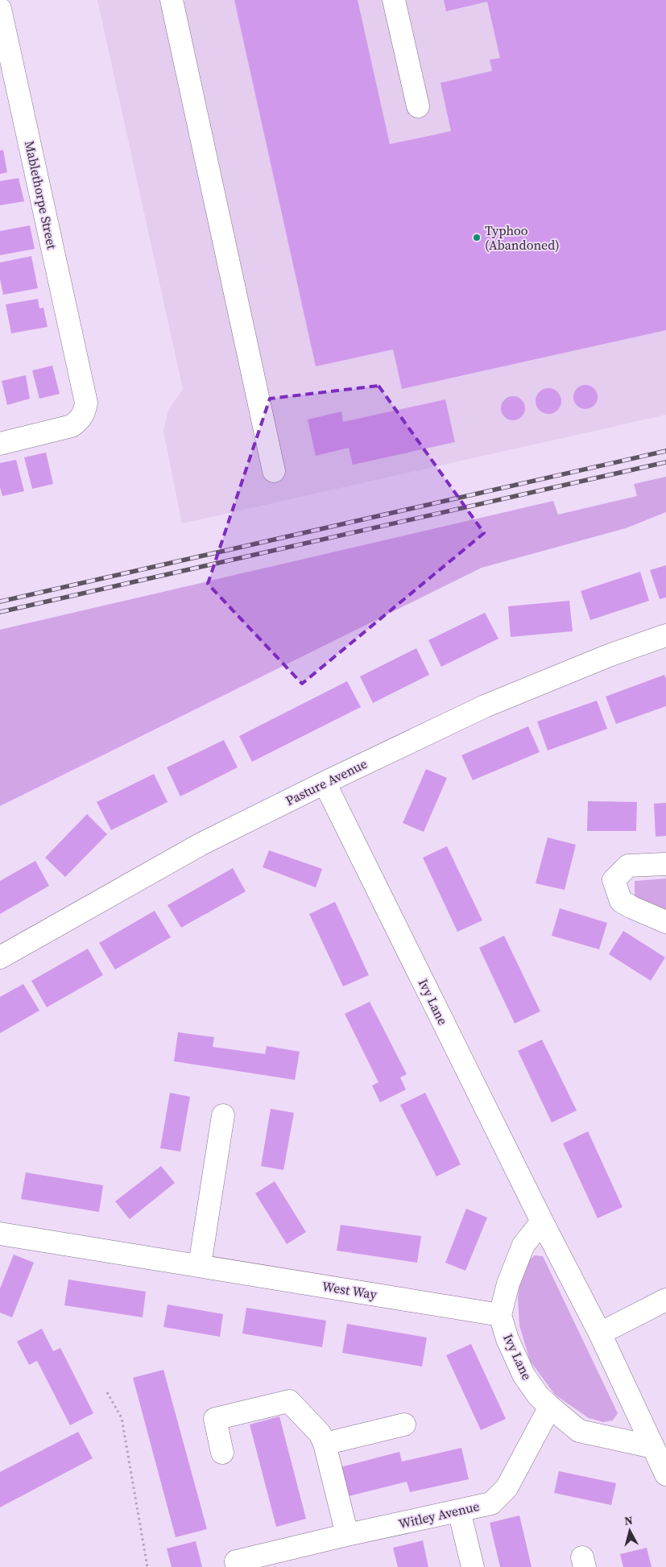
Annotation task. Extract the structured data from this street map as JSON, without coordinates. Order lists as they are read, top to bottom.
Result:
{
  "streets": {
    "street": [
      "Mablethorpe Street",
      "Pasture Avenue",
      "Ivy Lane",
      "West Way",
      "Witley Avenue"
    ]
  },
  "crossings": [
    ["Pasture Avenue", "Ivy Lane"],
    ["Ivy Lane", "West Way"],
    ["Ivy Lane", "Witley Avenue"]
  ],
  "places": ["Typhoo (Abandoned)"],
  "north": "top"
}
